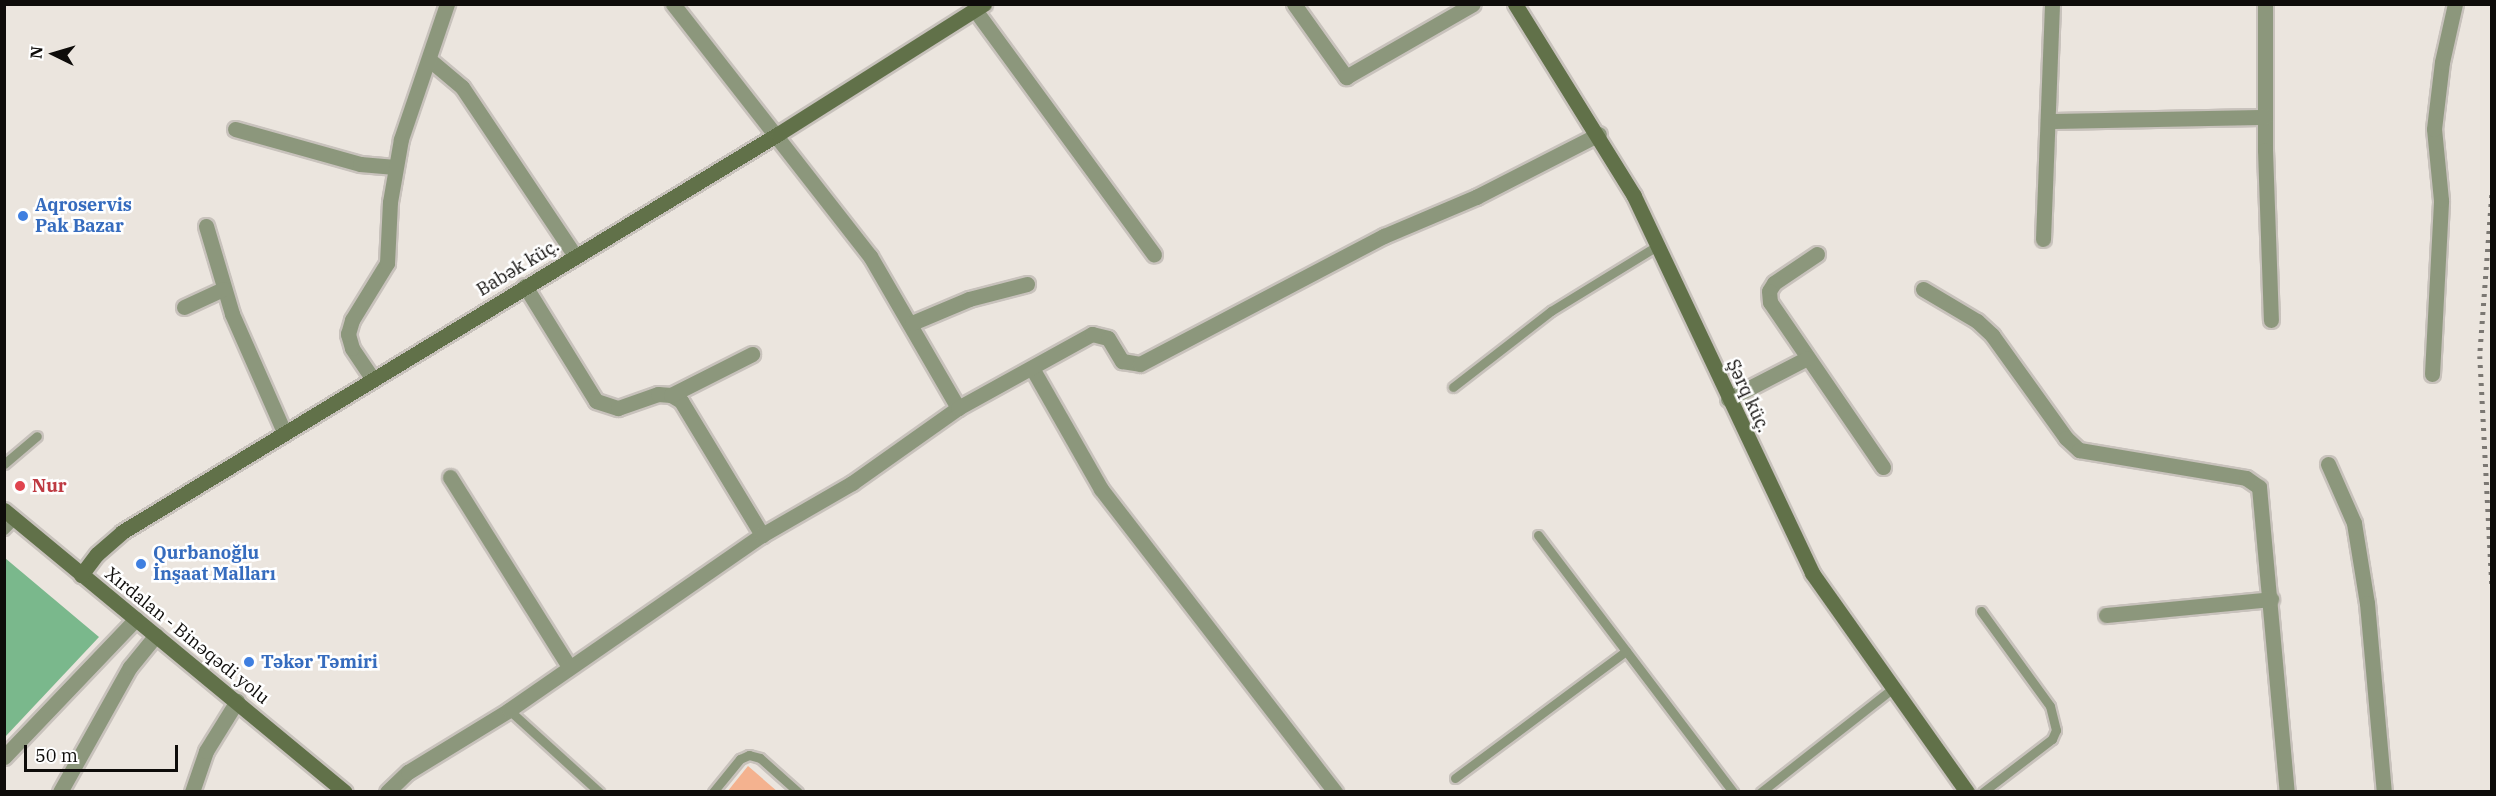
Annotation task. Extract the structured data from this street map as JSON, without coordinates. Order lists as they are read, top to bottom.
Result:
{
  "streets": {
    "main road": ["Babək küç.", "Şərq küç.", "Xırdalan - Binəqədi yolu"]
  },
  "crossings": [
    ["Babək küç.", "Xırdalan - Binəqədi yolu"]
  ],
  "places": [
    "Aqroservis Pak Bazar",
    "Nur",
    "Qurbanoğlu İnşaat Malları",
    "Təkər Təmiri"
  ],
  "scale_bar": "50 m",
  "north": "left"
}
